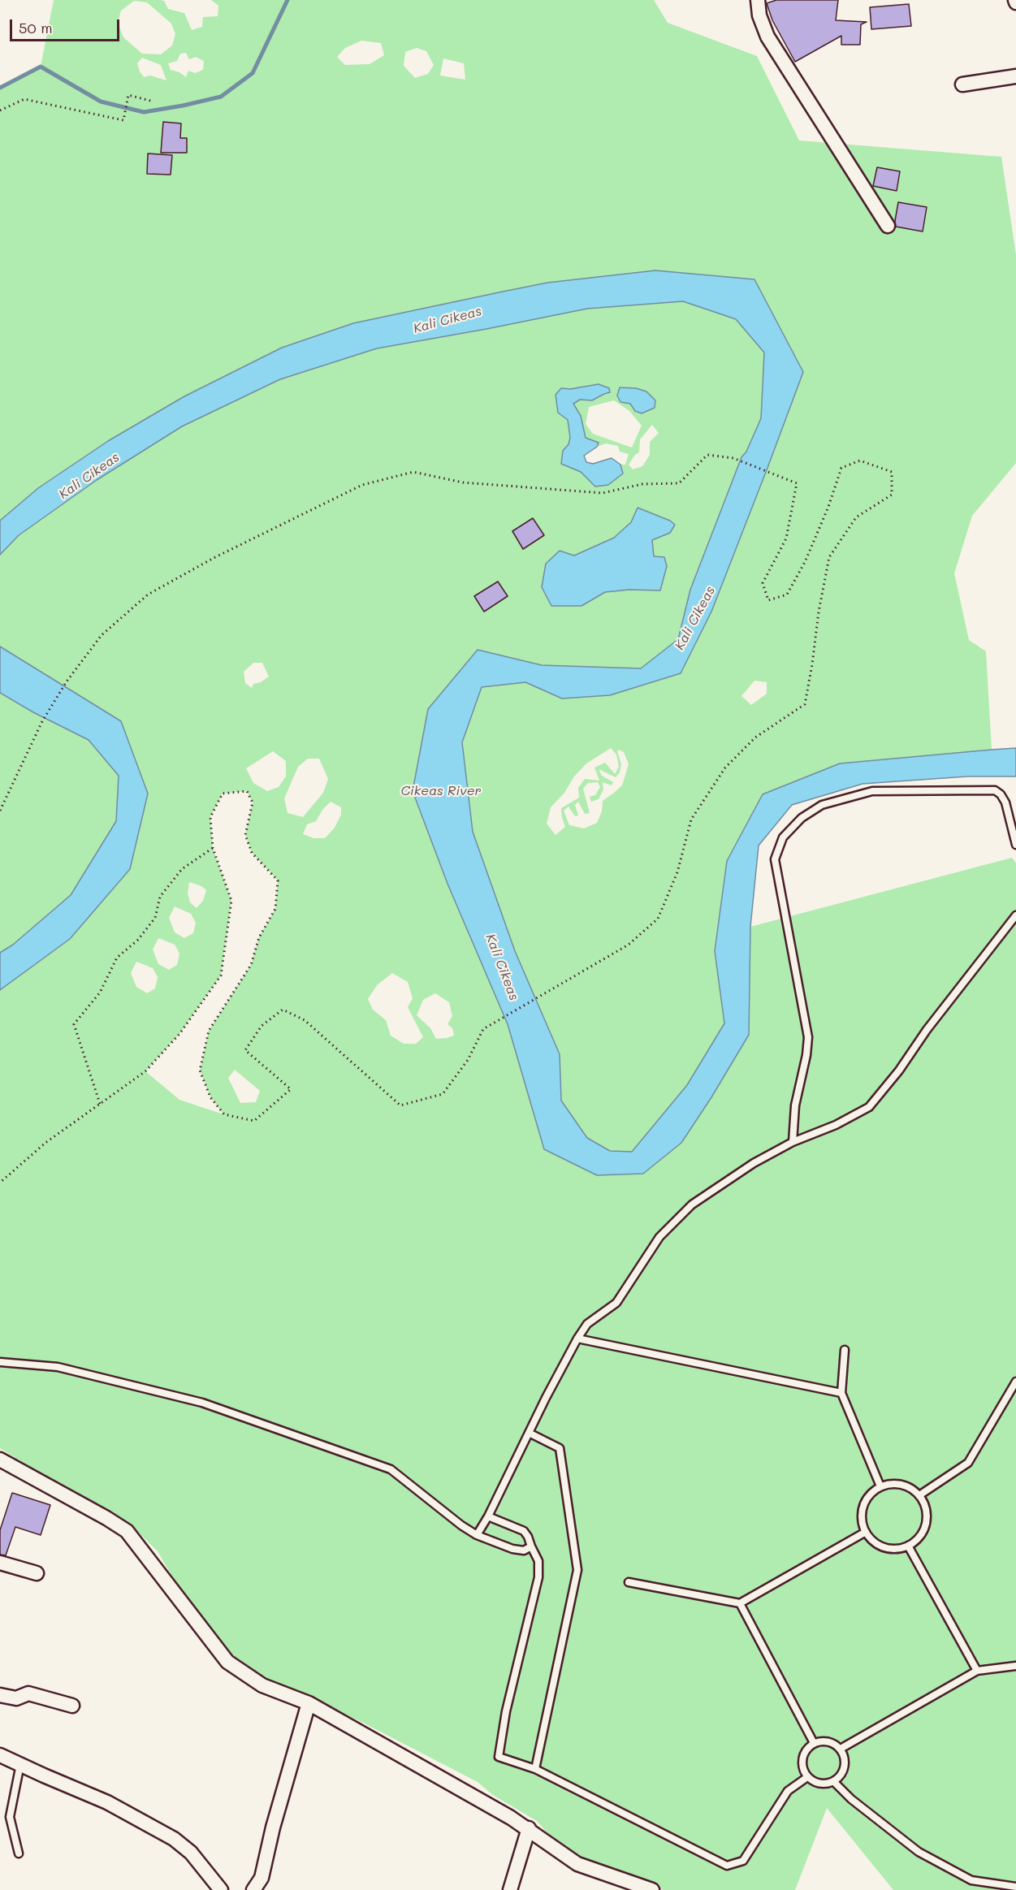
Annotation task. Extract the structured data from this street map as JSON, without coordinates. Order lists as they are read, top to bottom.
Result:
{
  "water": ["Kali Cikeas", "Cikeas River"],
  "scale_bar": "50 m"
}
